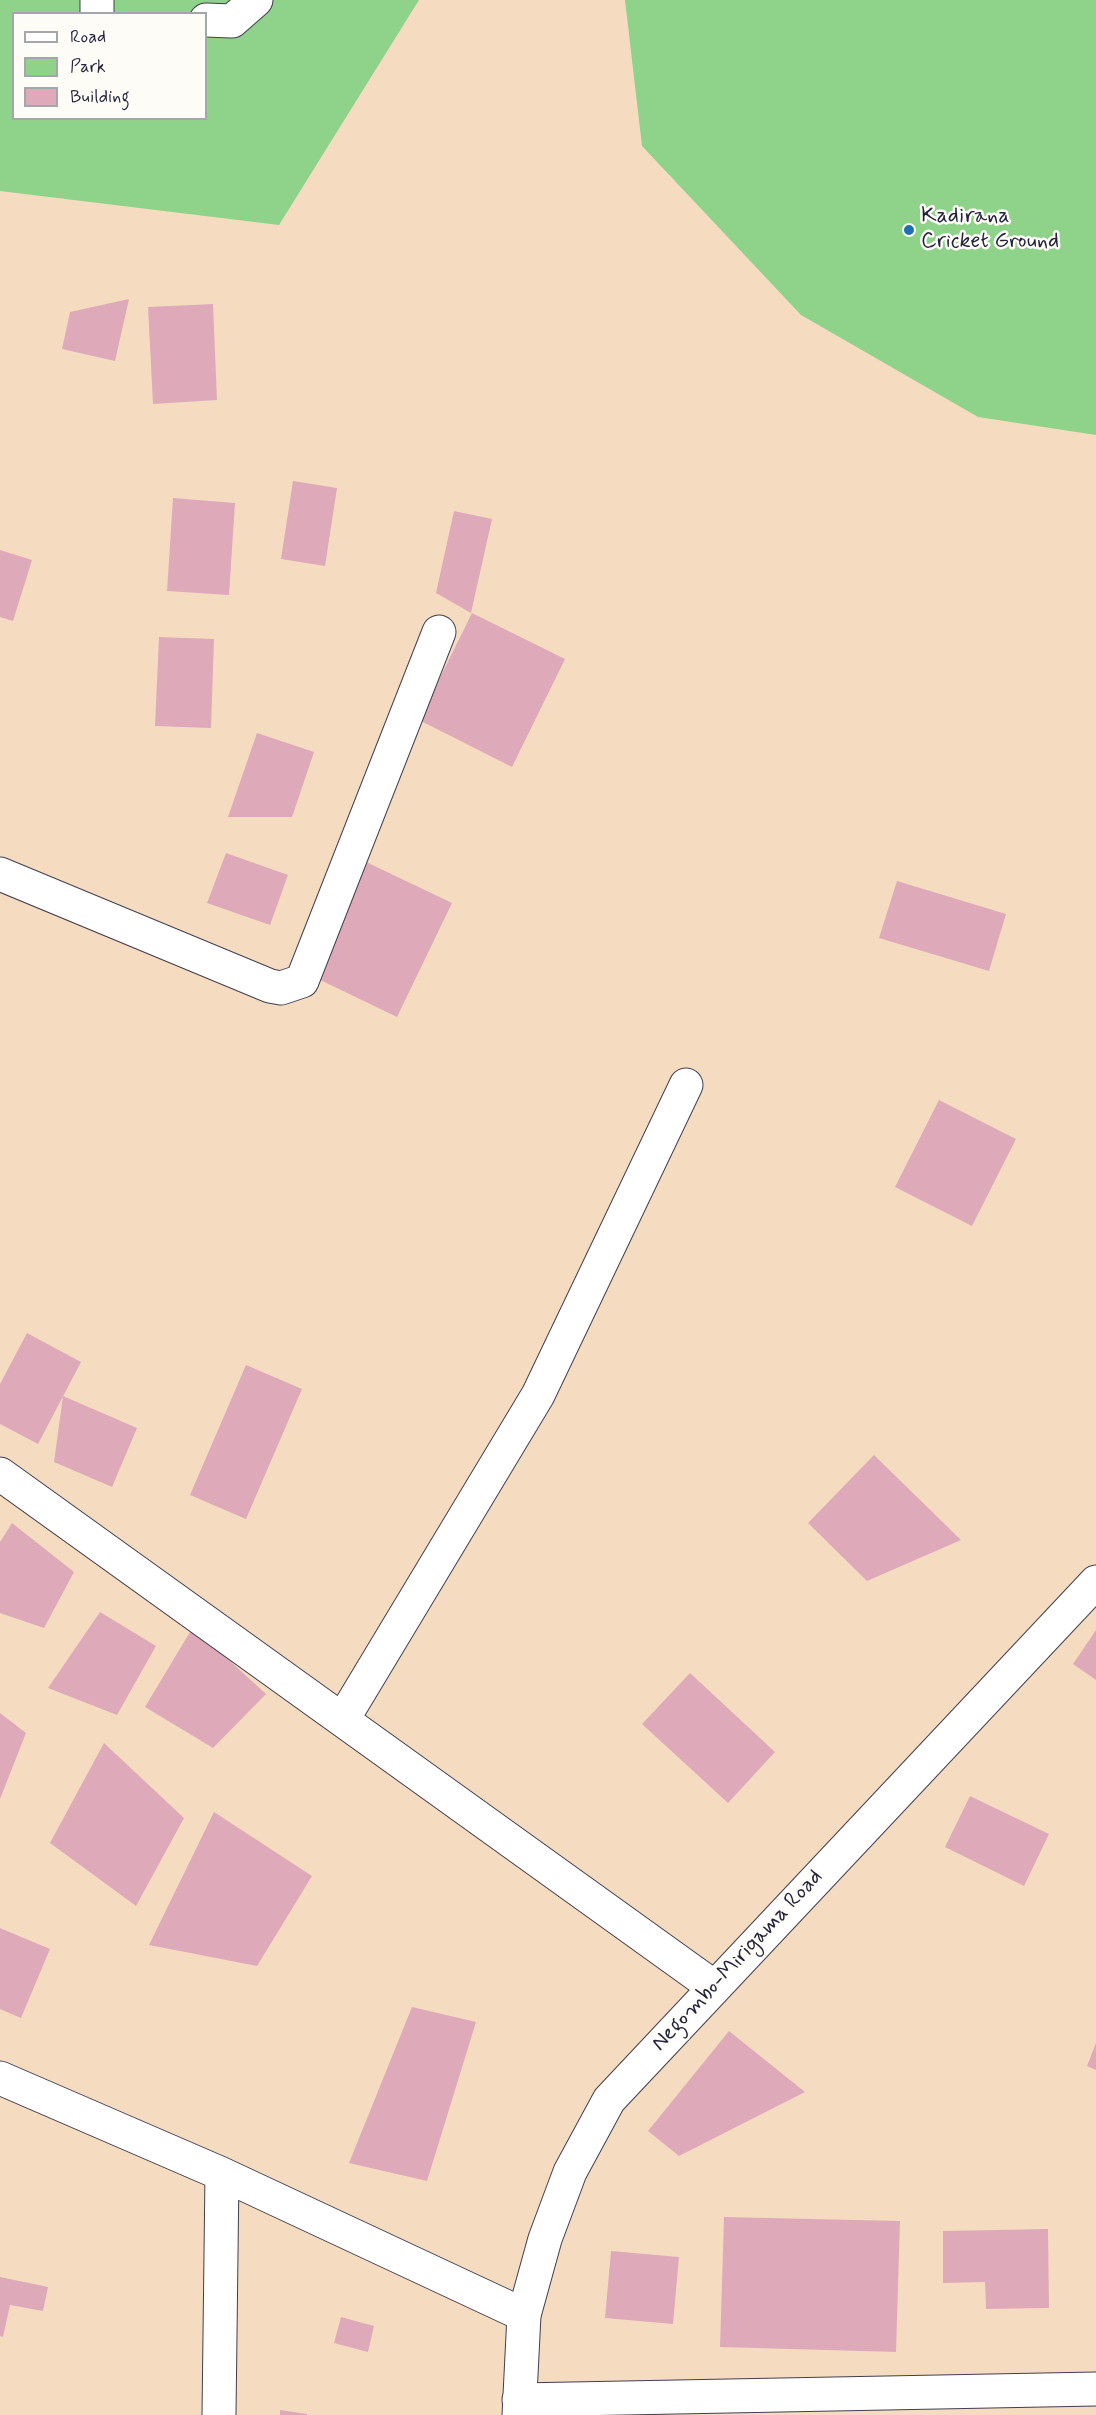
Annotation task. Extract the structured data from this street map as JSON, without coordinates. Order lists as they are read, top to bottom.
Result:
{
  "streets": {
    "street": ["Negombo-Mirigama Road"]
  },
  "places": ["Kadirana Cricket Ground"],
  "legend": ["Road", "Park", "Building"]
}
